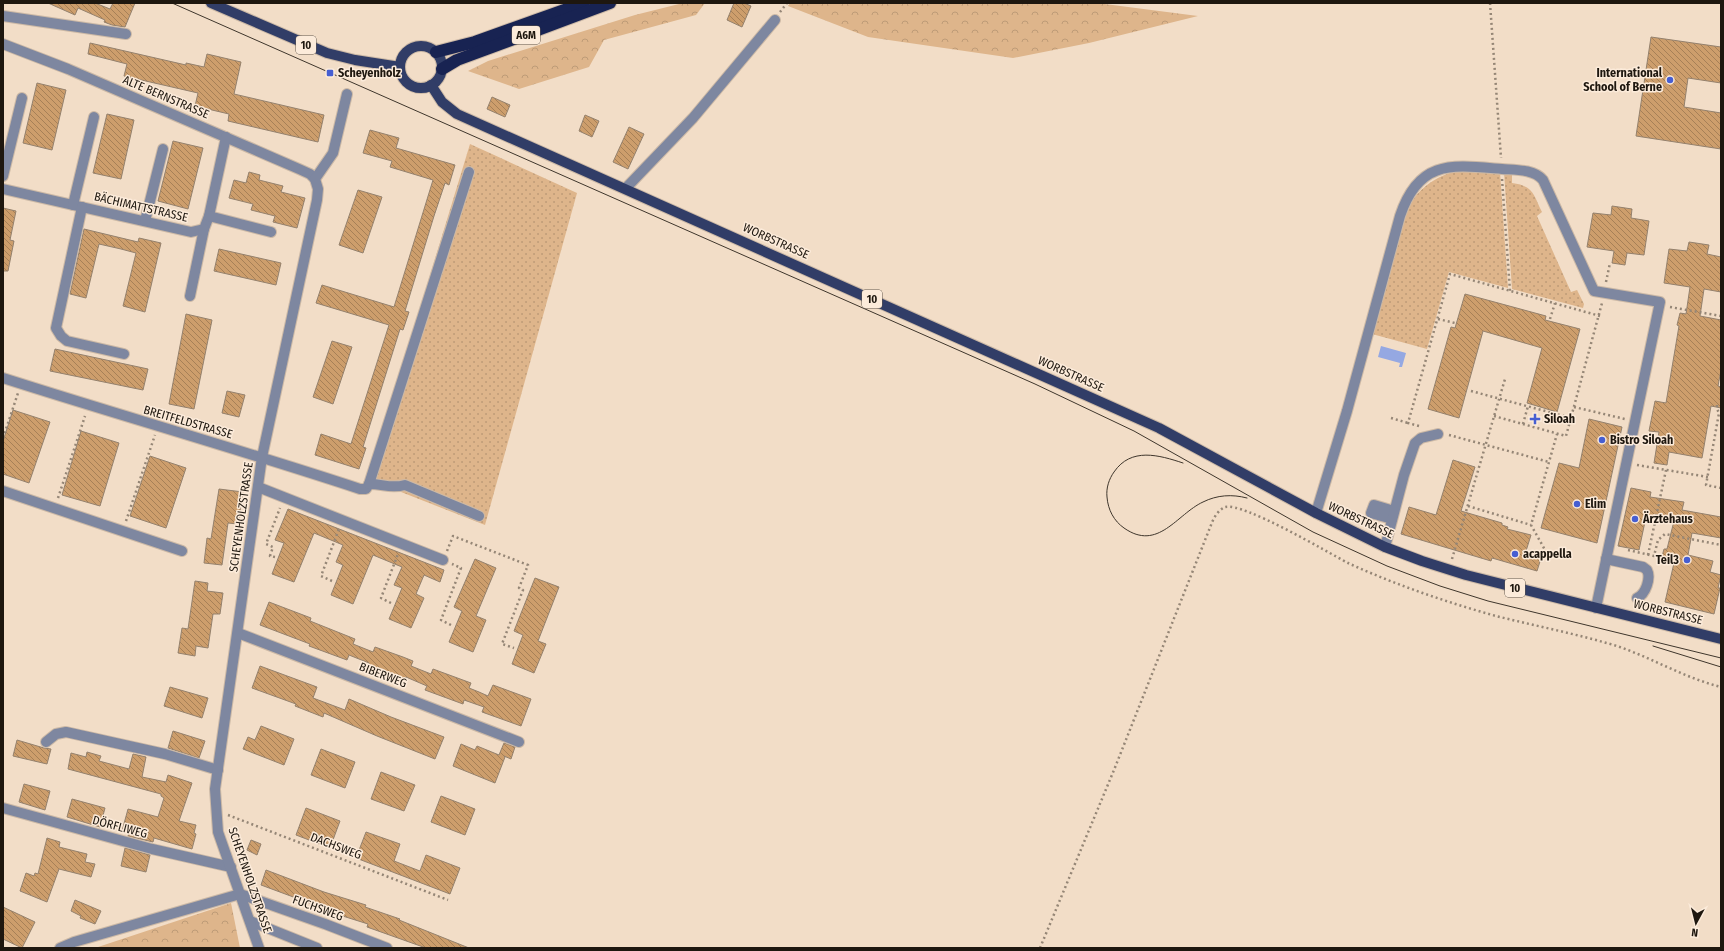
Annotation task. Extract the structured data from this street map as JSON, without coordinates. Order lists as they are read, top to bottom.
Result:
{
  "streets": {
    "highway": ["A6M"],
    "main road": ["10", "WORBSTRASSE"],
    "street": [
      "ALTE BERNSTRASSE",
      "BÄCHIMATTSTRASSE",
      "BREITFELDSTRASSE",
      "SCHEYENHOLZSTRASSE",
      "BIBERWEG",
      "DÖRFLIWEG",
      "FUCHSWEG"
    ],
    "path": ["DACHSWEG"]
  },
  "crossings": [
    ["A6M", "10"],
    ["A6M", "WORBSTRASSE"],
    ["10", "WORBSTRASSE"],
    ["ALTE BERNSTRASSE", "SCHEYENHOLZSTRASSE"],
    ["BREITFELDSTRASSE", "SCHEYENHOLZSTRASSE"],
    ["SCHEYENHOLZSTRASSE", "BIBERWEG"],
    ["SCHEYENHOLZSTRASSE", "DÖRFLIWEG"],
    ["SCHEYENHOLZSTRASSE", "DACHSWEG"],
    ["SCHEYENHOLZSTRASSE", "FUCHSWEG"]
  ],
  "places": {
    "transit": ["Scheyenholz"],
    "other": [
      "International School of Berne",
      "Bistro Siloah",
      "Elim",
      "Ärztehaus",
      "acappella",
      "Teil3"
    ],
    "health": ["Siloah"]
  },
  "north": "bottom"
}
